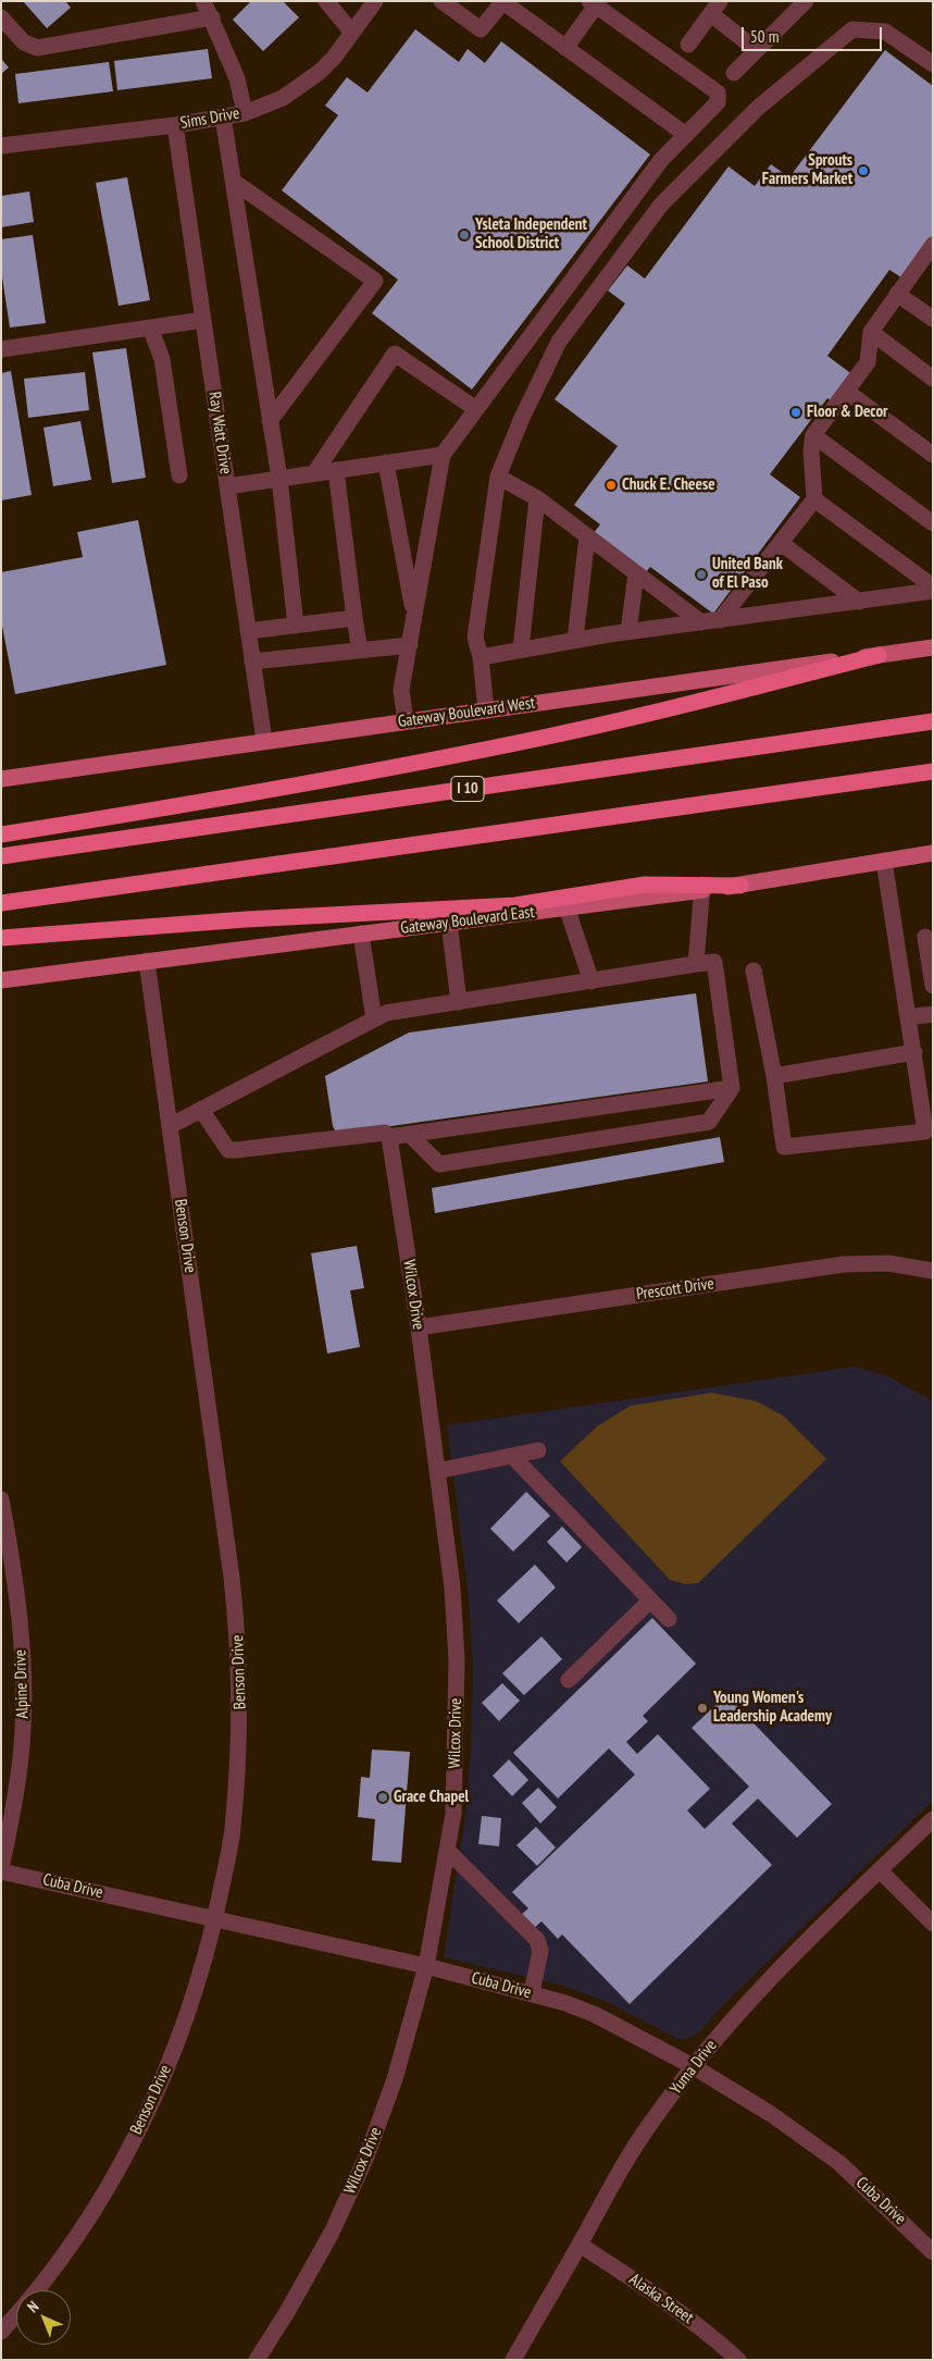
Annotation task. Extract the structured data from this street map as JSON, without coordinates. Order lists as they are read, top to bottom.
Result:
{
  "streets": {
    "highway": ["I 10"],
    "main road": ["Gateway Boulevard West", "Gateway Boulevard East"],
    "street": [
      "Sims Drive",
      "Ray Watt Drive",
      "Benson Drive",
      "Prescott Drive",
      "Wilcox Drive",
      "Alpine Drive",
      "Cuba Drive",
      "Yuma Drive",
      "Alaska Street"
    ]
  },
  "crossings": [
    ["Sims Drive", "Ray Watt Drive"],
    ["Ray Watt Drive", "Gateway Boulevard West"],
    ["Gateway Boulevard East", "Benson Drive"],
    ["Benson Drive", "Cuba Drive"],
    ["Prescott Drive", "Wilcox Drive"],
    ["Wilcox Drive", "Cuba Drive"],
    ["Alpine Drive", "Cuba Drive"],
    ["Cuba Drive", "Yuma Drive"],
    ["Yuma Drive", "Alaska Street"]
  ],
  "places": [
    "Sprouts Farmers Market",
    "Ysleta Independent School District",
    "Floor & Decor",
    "Chuck E. Cheese",
    "United Bank of El Paso",
    "Young Women's Leadership Academy",
    "Grace Chapel"
  ],
  "scale_bar": "50 m",
  "north": "top left"
}
